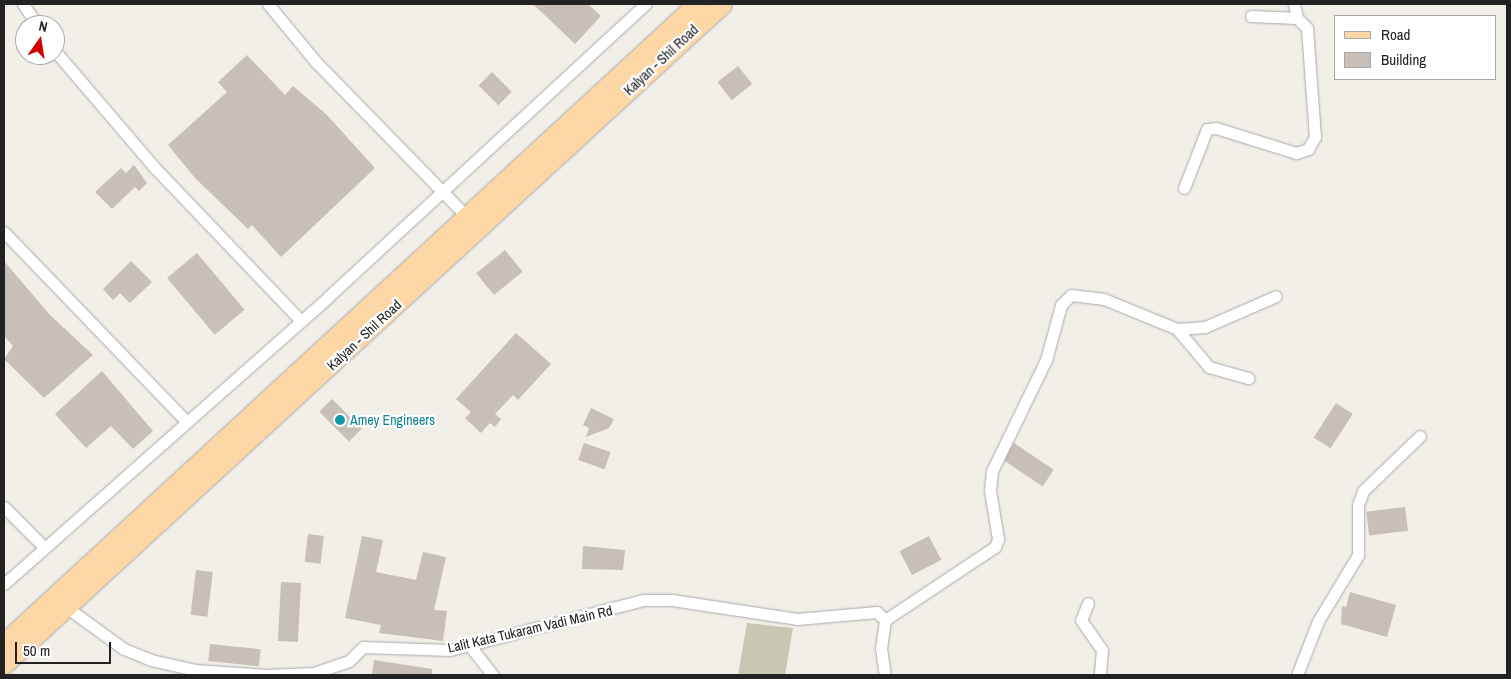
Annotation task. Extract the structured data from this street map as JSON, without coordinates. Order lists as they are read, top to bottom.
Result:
{
  "streets": {
    "main road": ["Kalyan - Shil Road"],
    "street": ["Lalit Kata Tukaram Vadi Main Rd"]
  },
  "crossings": [
    ["Kalyan - Shil Road", "Lalit Kata Tukaram Vadi Main Rd"]
  ],
  "places": ["Amey Engineers"],
  "legend": ["Road", "Building"],
  "scale_bar": "50 m",
  "north": "top"
}
